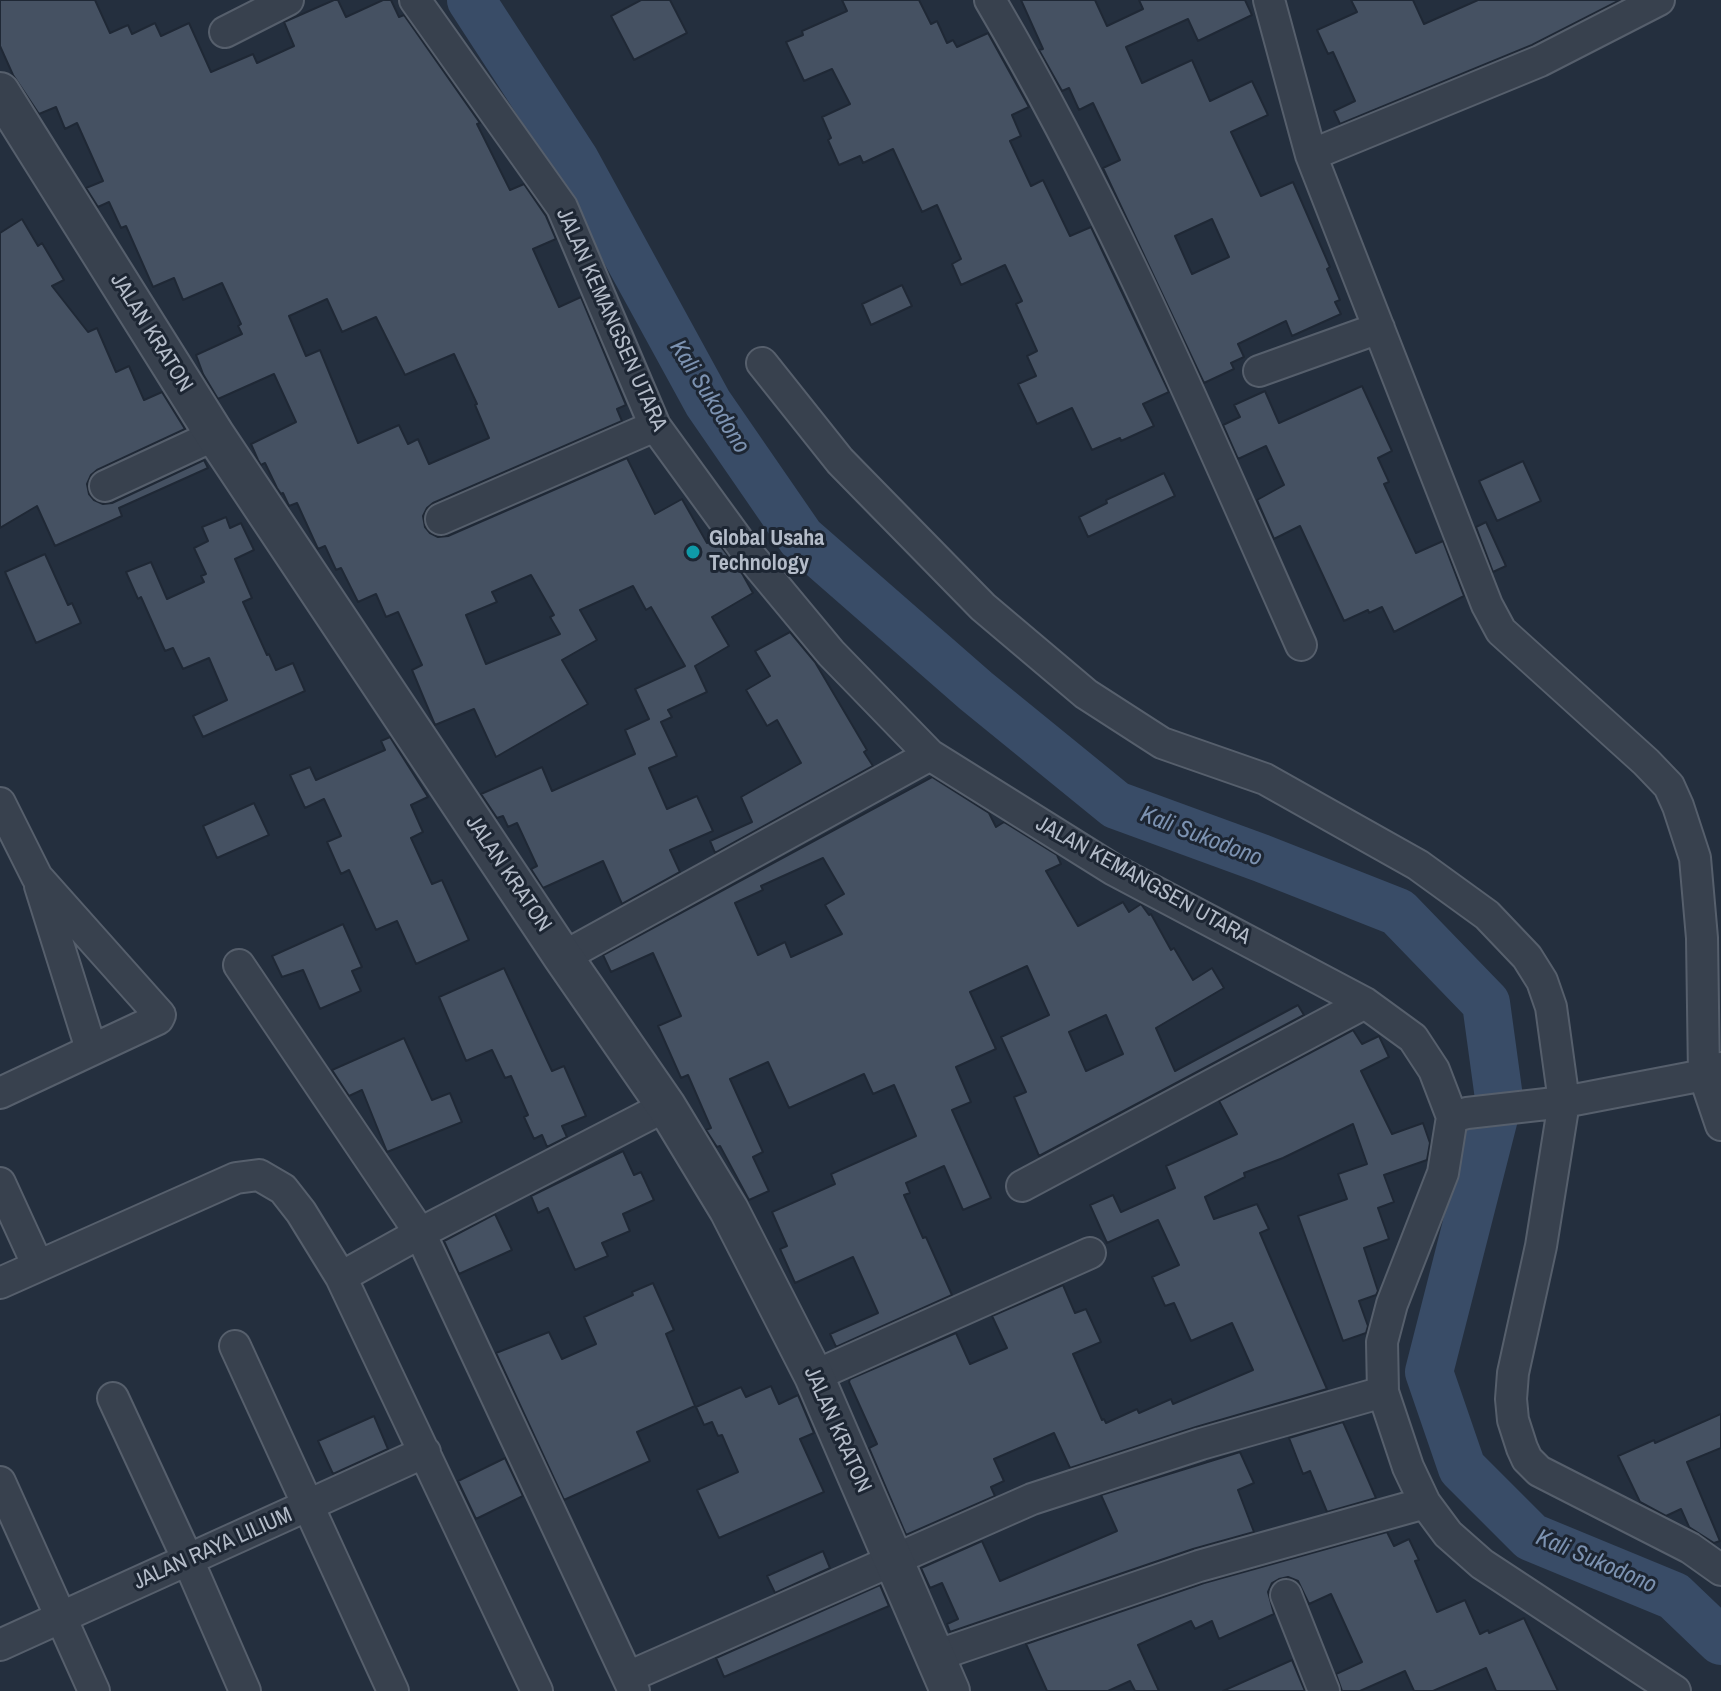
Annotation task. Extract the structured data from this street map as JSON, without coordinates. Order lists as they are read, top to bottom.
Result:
{
  "streets": {
    "street": ["JALAN KEMANGSEN UTARA", "JALAN KRATON", "JALAN RAYA LILIUM"]
  },
  "water": ["Kali Sukodono"],
  "places": ["Global Usaha Technology"]
}
